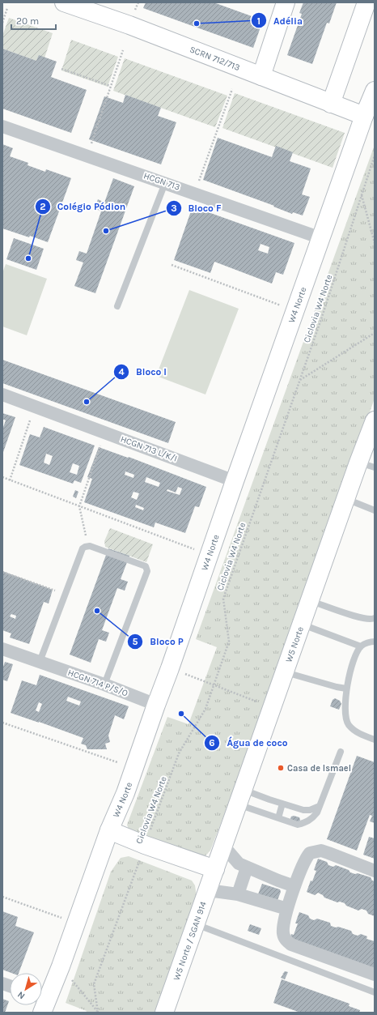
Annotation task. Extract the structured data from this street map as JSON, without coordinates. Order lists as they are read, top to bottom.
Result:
{
  "streets": {
    "main road": [
      "SCRN 712/713",
      "W4 Norte",
      "W5 Norte",
      "W5 Norte / SGAN 914"
    ],
    "street": ["HCGN 713", "HCGN 713 L/K/I", "HCGN 714 P/S/O"],
    "path": ["Ciclovia W4 Norte"]
  },
  "crossings": [
    ["SCRN 712/713", "W4 Norte"],
    ["HCGN 713", "W4 Norte"],
    ["W4 Norte", "HCGN 713 L/K/I"],
    ["W4 Norte", "HCGN 714 P/S/O"],
    ["W5 Norte", "W5 Norte / SGAN 914"]
  ],
  "places": [
    "Adélia",
    "Bloco F",
    "Colégio Pódion",
    "Bloco I",
    "Bloco P",
    "Água de coco",
    "Casa de Ismael"
  ],
  "scale_bar": "20 m",
  "north": "bottom left"
}
